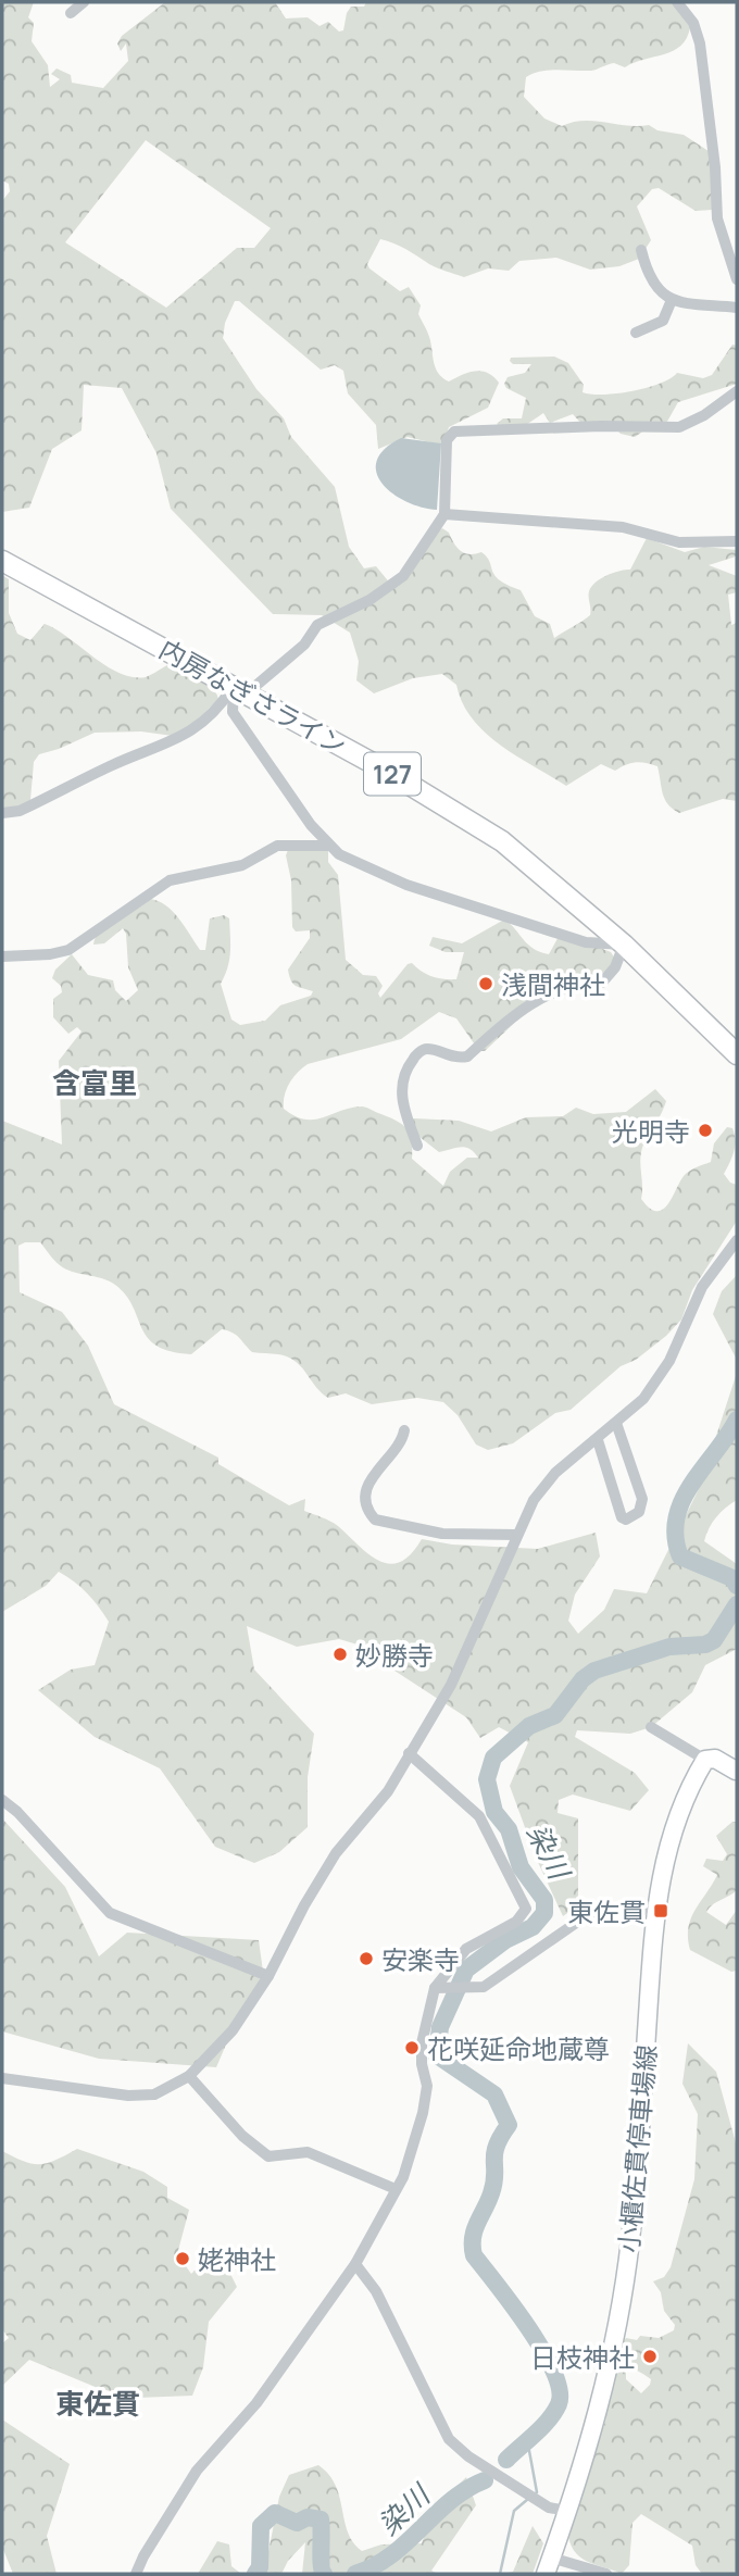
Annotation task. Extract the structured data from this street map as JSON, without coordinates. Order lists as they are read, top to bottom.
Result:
{
  "streets": {
    "highway": ["内房なぎさライン", "127"],
    "main road": ["小櫃佐貫停車場線"]
  },
  "districts": ["含富里", "東佐貫"],
  "water": ["染川"],
  "places": {
    "other": [
      "浅間神社",
      "光明寺",
      "妙勝寺",
      "安楽寺",
      "花咲延命地蔵尊",
      "姥神社",
      "日枝神社"
    ],
    "transit": ["東佐貫"]
  }
}
